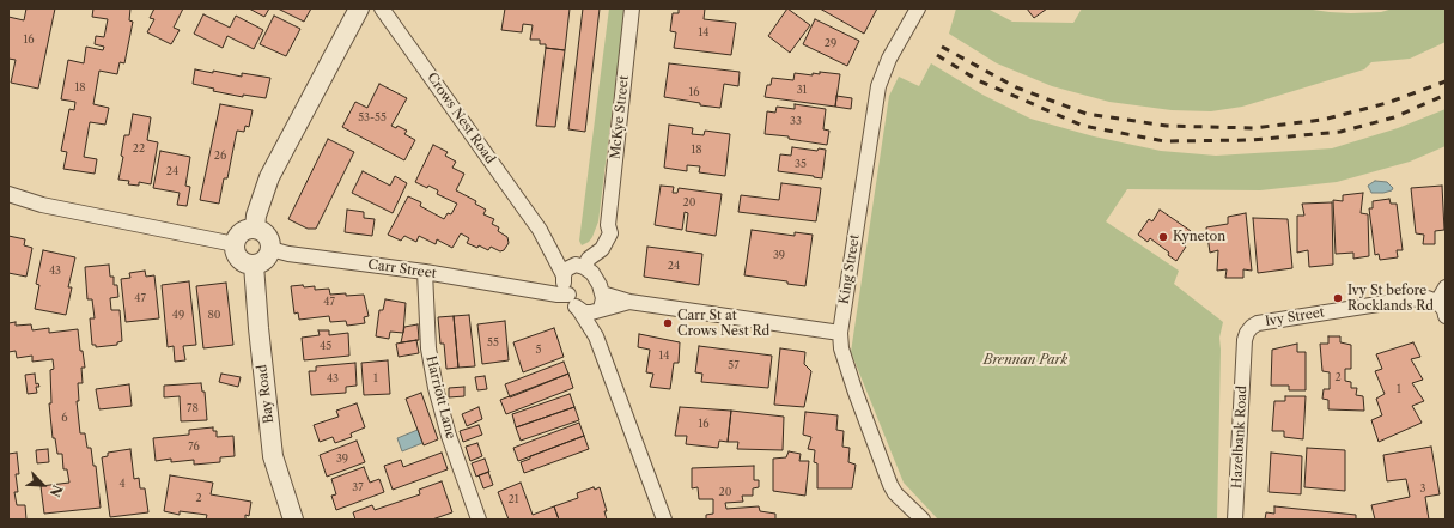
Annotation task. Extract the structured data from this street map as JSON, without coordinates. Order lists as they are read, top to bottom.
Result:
{
  "streets": {
    "street": [
      "McKye Street",
      "Crows Nest Road",
      "Carr Street",
      "King Street",
      "Ivy Street",
      "Bay Road",
      "Harriott Lane",
      "Hazelbank Road"
    ]
  },
  "crossings": [
    ["McKye Street", "Crows Nest Road"],
    ["McKye Street", "Carr Street"],
    ["Crows Nest Road", "Carr Street"],
    ["Carr Street", "Bay Road"],
    ["Carr Street", "Harriott Lane"],
    ["Ivy Street", "Hazelbank Road"]
  ],
  "parks": ["Brennan Park"],
  "places": ["Kyneton", "Ivy St before Rocklands Rd", "Carr St at Crows Nest Rd"],
  "house_numbers": [
    "14",
    "16",
    "29",
    "18",
    "31",
    "16",
    "53-55",
    "33",
    "22",
    "18",
    "26",
    "35",
    "24",
    "20",
    "39",
    "24",
    "43",
    "47",
    "47",
    "49",
    "80",
    "55",
    "45",
    "5",
    "14",
    "57",
    "2",
    "43",
    "1",
    "1",
    "78",
    "6",
    "16",
    "76",
    "39",
    "4",
    "37",
    "3",
    "20",
    "2",
    "21"
  ],
  "north": "bottom right"
}
